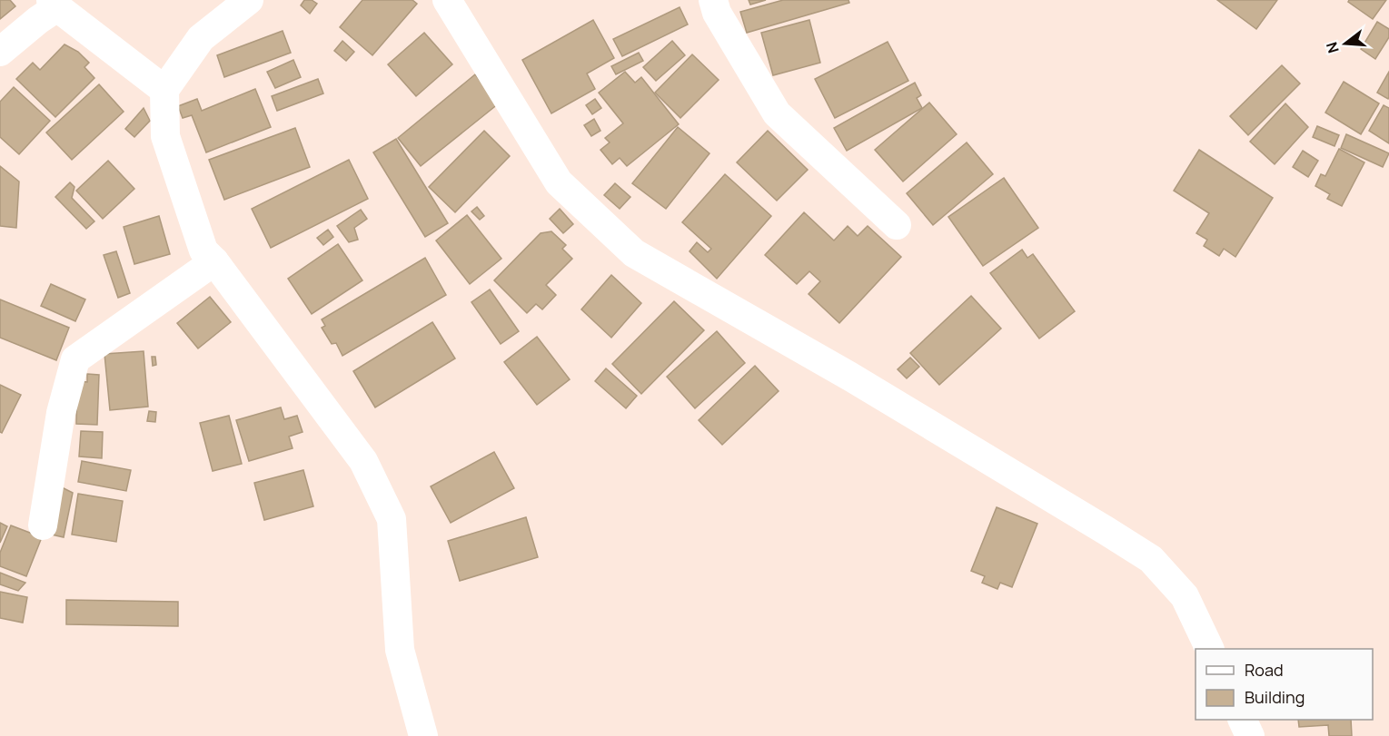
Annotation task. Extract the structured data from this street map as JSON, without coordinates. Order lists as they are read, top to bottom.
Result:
{
  "legend": ["Road", "Building"],
  "north": "left"
}
